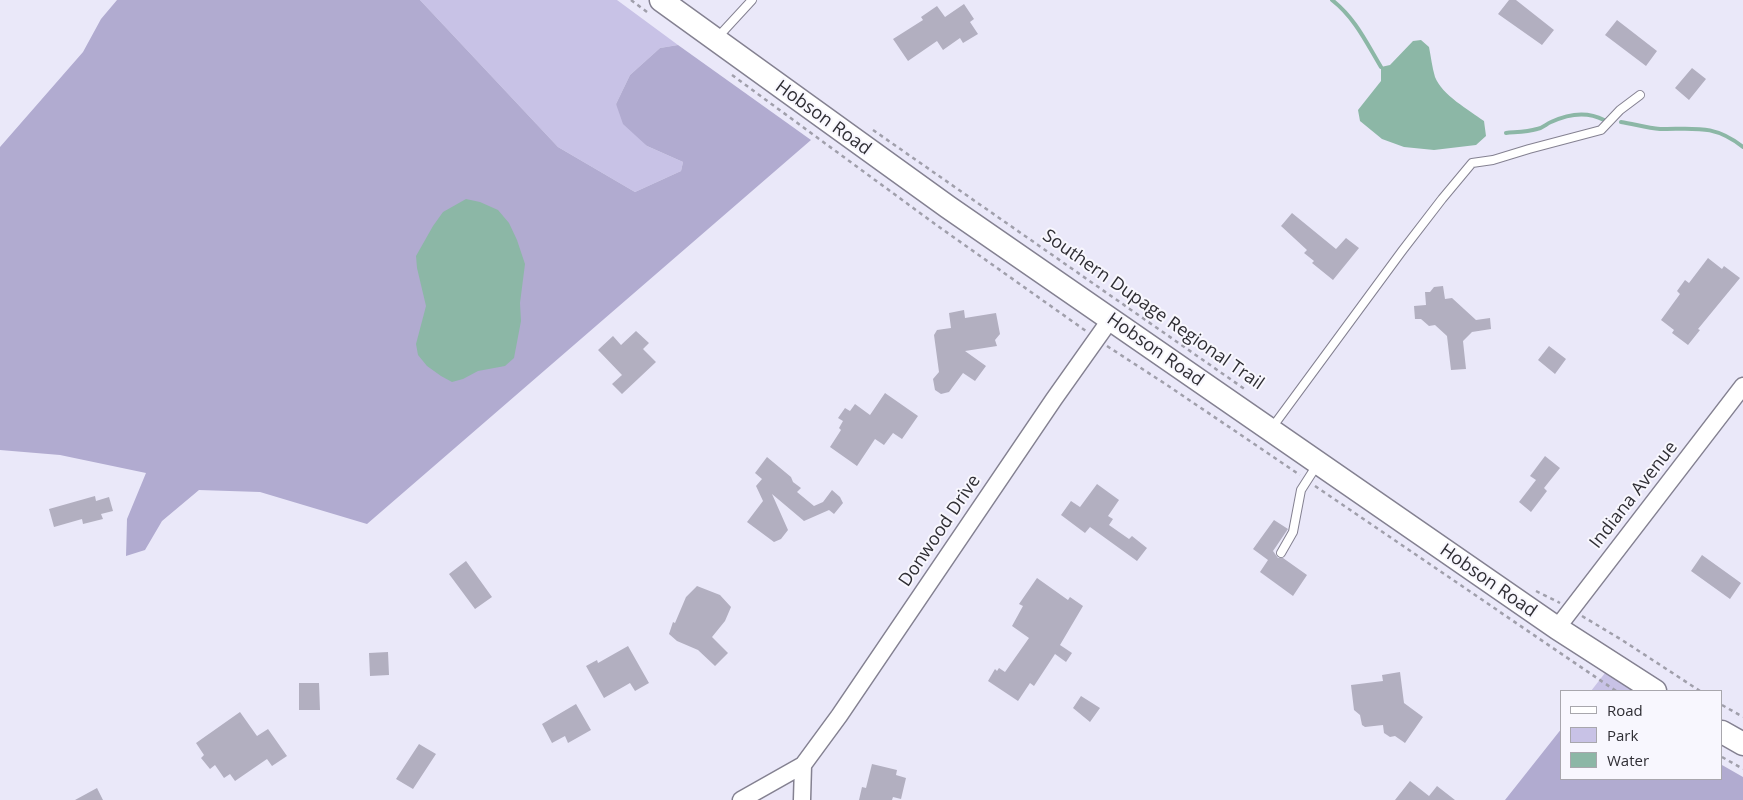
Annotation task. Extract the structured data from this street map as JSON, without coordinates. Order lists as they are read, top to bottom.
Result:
{
  "streets": {
    "main road": ["Hobson Road"],
    "street": ["Indiana Avenue", "Donwood Drive"],
    "path": ["Southern Dupage Regional Trail"]
  },
  "crossings": [
    ["Hobson Road", "Indiana Avenue"],
    ["Hobson Road", "Donwood Drive"]
  ],
  "legend": ["Road", "Park", "Water"]
}
